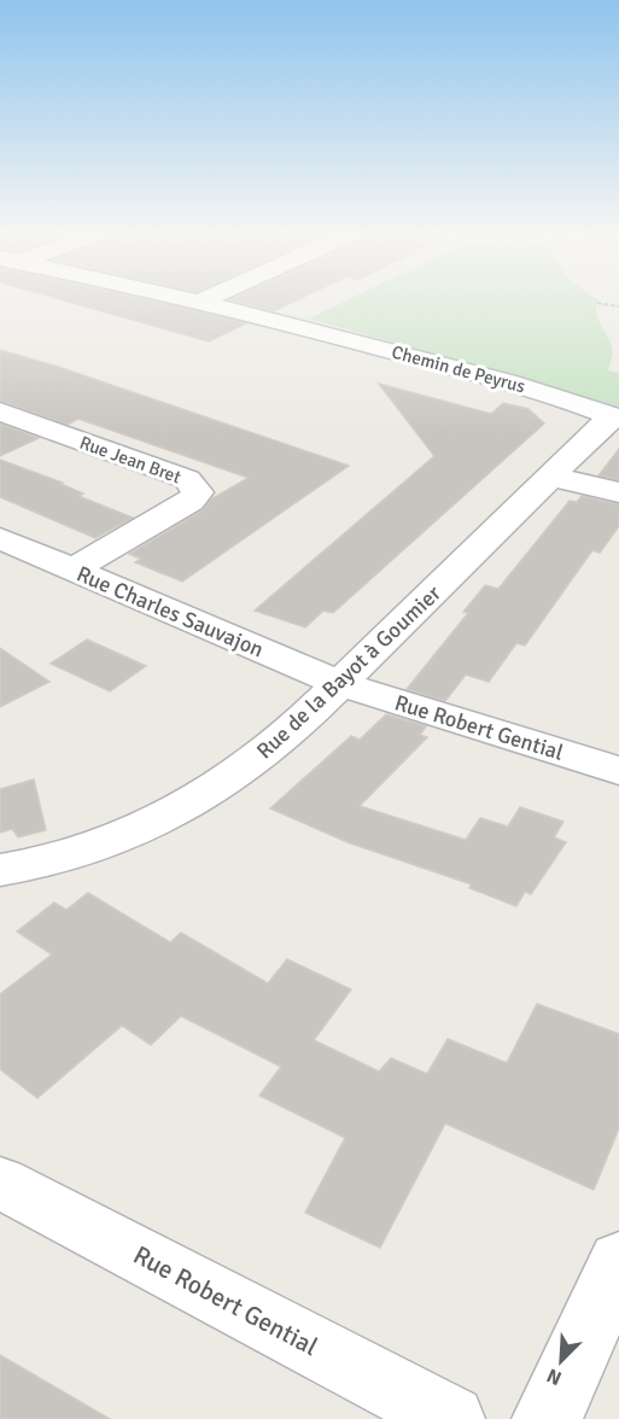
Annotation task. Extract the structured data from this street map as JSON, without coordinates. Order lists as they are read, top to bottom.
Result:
{
  "streets": {
    "street": [
      "Chemin de Peyrus",
      "Rue Jean Bret",
      "Rue Charles Sauvajon",
      "Rue de la Bayot à Goumier",
      "Rue Robert Gential"
    ]
  },
  "crossings": [
    ["Chemin de Peyrus", "Rue de la Bayot à Goumier"],
    ["Rue Jean Bret", "Rue Charles Sauvajon"],
    ["Rue Charles Sauvajon", "Rue de la Bayot à Goumier"],
    ["Rue Charles Sauvajon", "Rue Robert Gential"],
    ["Rue de la Bayot à Goumier", "Rue Robert Gential"]
  ],
  "north": "bottom left"
}
